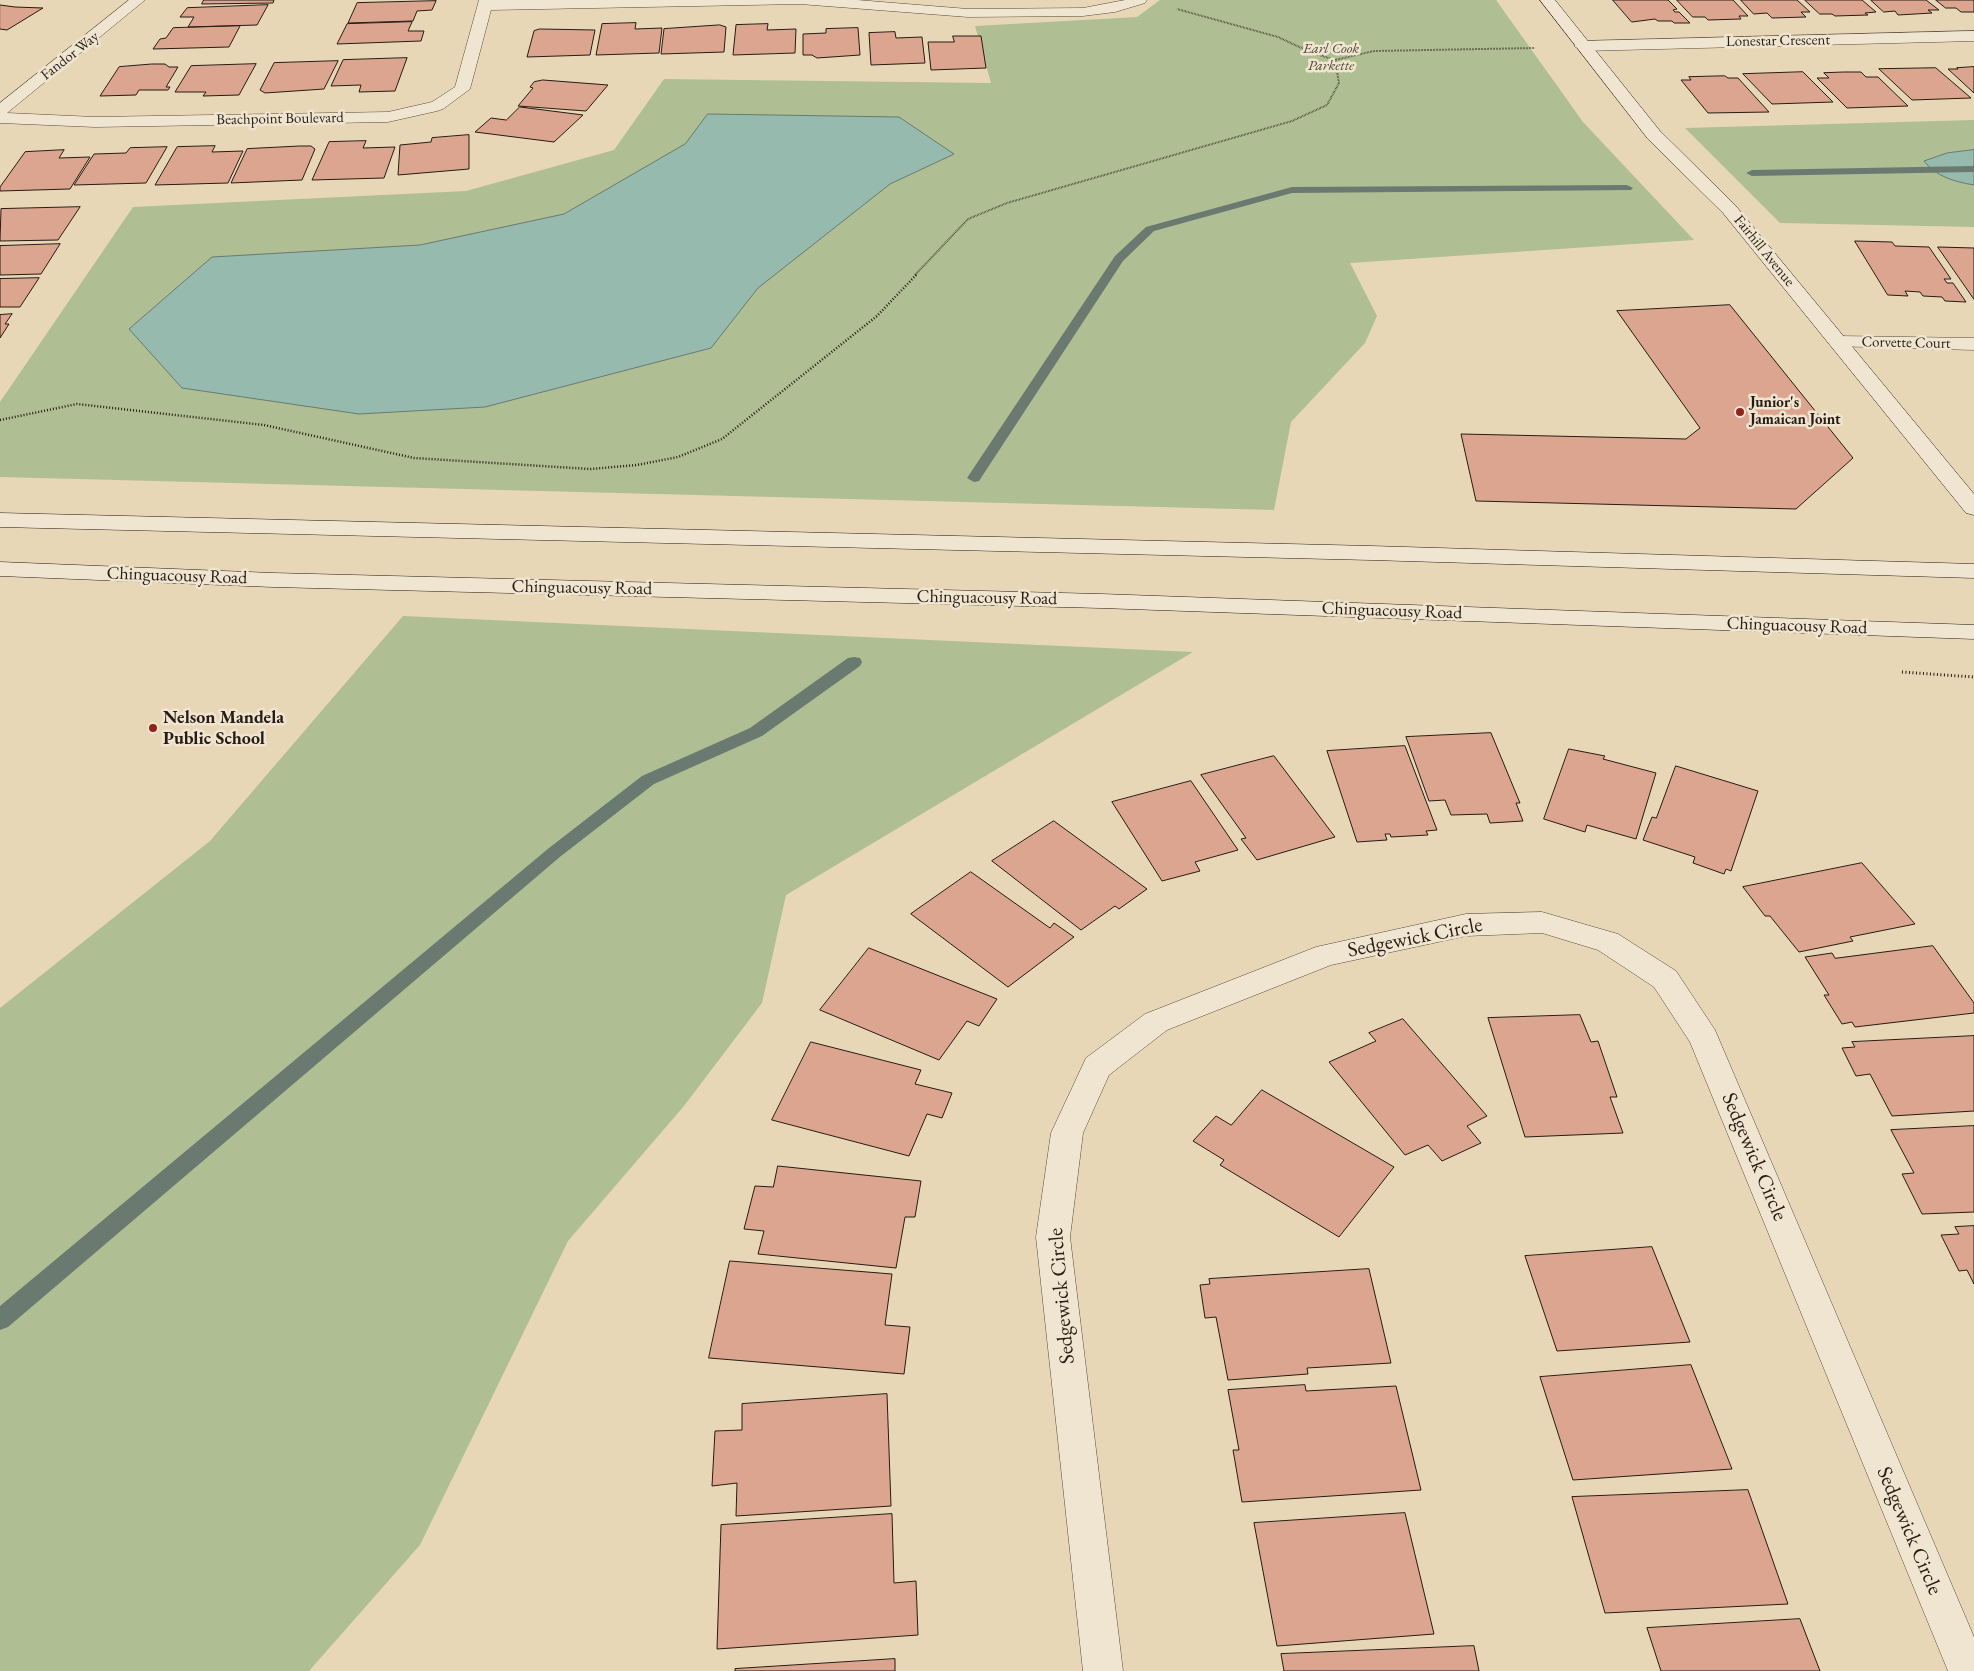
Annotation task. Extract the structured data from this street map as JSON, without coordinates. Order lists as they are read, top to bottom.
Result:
{
  "streets": {
    "street": [
      "Lonestar Crescent",
      "Fandor Way",
      "Beachpoint Boulevard",
      "Fairhill Avenue",
      "Corvette Court",
      "Chinguacousy Road",
      "Sedgewick Circle"
    ]
  },
  "crossings": [
    ["Lonestar Crescent", "Fairhill Avenue"],
    ["Fairhill Avenue", "Corvette Court"]
  ],
  "parks": ["Earl Cook Parkette"],
  "places": ["Junior's Jamaican Joint", "Nelson Mandela Public School"]
}
